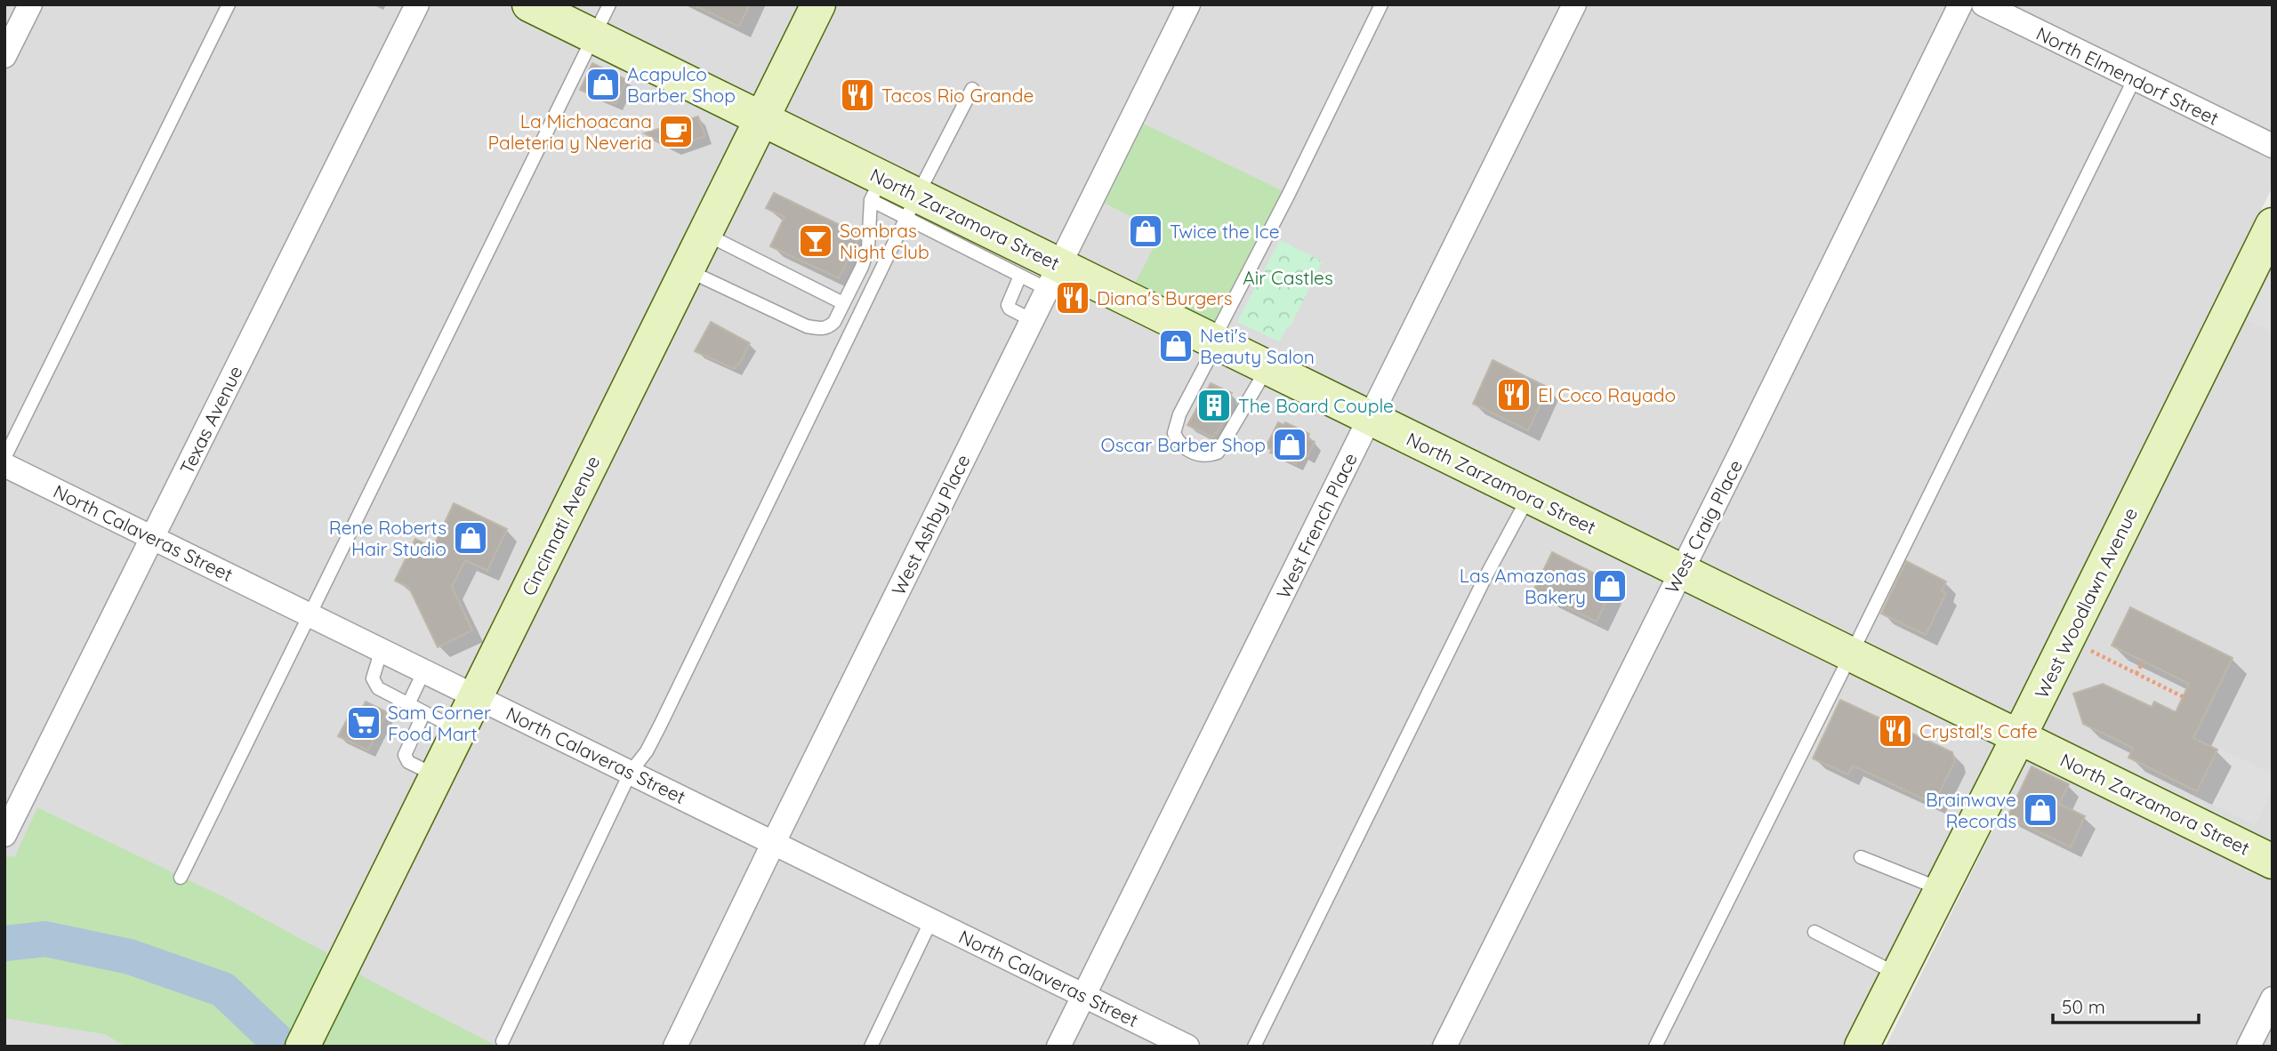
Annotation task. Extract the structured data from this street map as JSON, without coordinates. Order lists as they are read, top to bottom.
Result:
{
  "streets": {
    "street": [
      "North Elmendorf Street",
      "North Zarzamora Street",
      "Texas Avenue",
      "West Ashby Place",
      "Cincinnati Avenue",
      "West French Place",
      "West Craig Place",
      "North Calaveras Street",
      "West Woodlawn Avenue"
    ]
  },
  "crossings": [
    ["North Zarzamora Street", "West Ashby Place"],
    ["North Zarzamora Street", "Cincinnati Avenue"],
    ["North Zarzamora Street", "West French Place"],
    ["North Zarzamora Street", "West Craig Place"],
    ["North Zarzamora Street", "West Woodlawn Avenue"],
    ["Texas Avenue", "North Calaveras Street"],
    ["West Ashby Place", "North Calaveras Street"],
    ["Cincinnati Avenue", "North Calaveras Street"],
    ["West French Place", "North Calaveras Street"]
  ],
  "parks": ["Air Castles"],
  "places": {
    "shop": [
      "Acapulco Barber Shop",
      "Twice the Ice",
      "Neti's Beauty Salon",
      "Oscar Barber Shop",
      "Rene Roberts Hair Studio",
      "Las Amazonas Bakery",
      "Brainwave Records"
    ],
    "restaurant": [
      "Tacos Rio Grande",
      "Diana's Burgers",
      "El Coco Rayado",
      "Crystal's Cafe"
    ],
    "cafe": ["La Michoacana Paleteria y Neveria"],
    "bar": ["Sombras Night Club"],
    "building": ["The Board Couple"],
    "supermarket": ["Sam Corner Food Mart"]
  },
  "scale_bar": "50 m"
}
